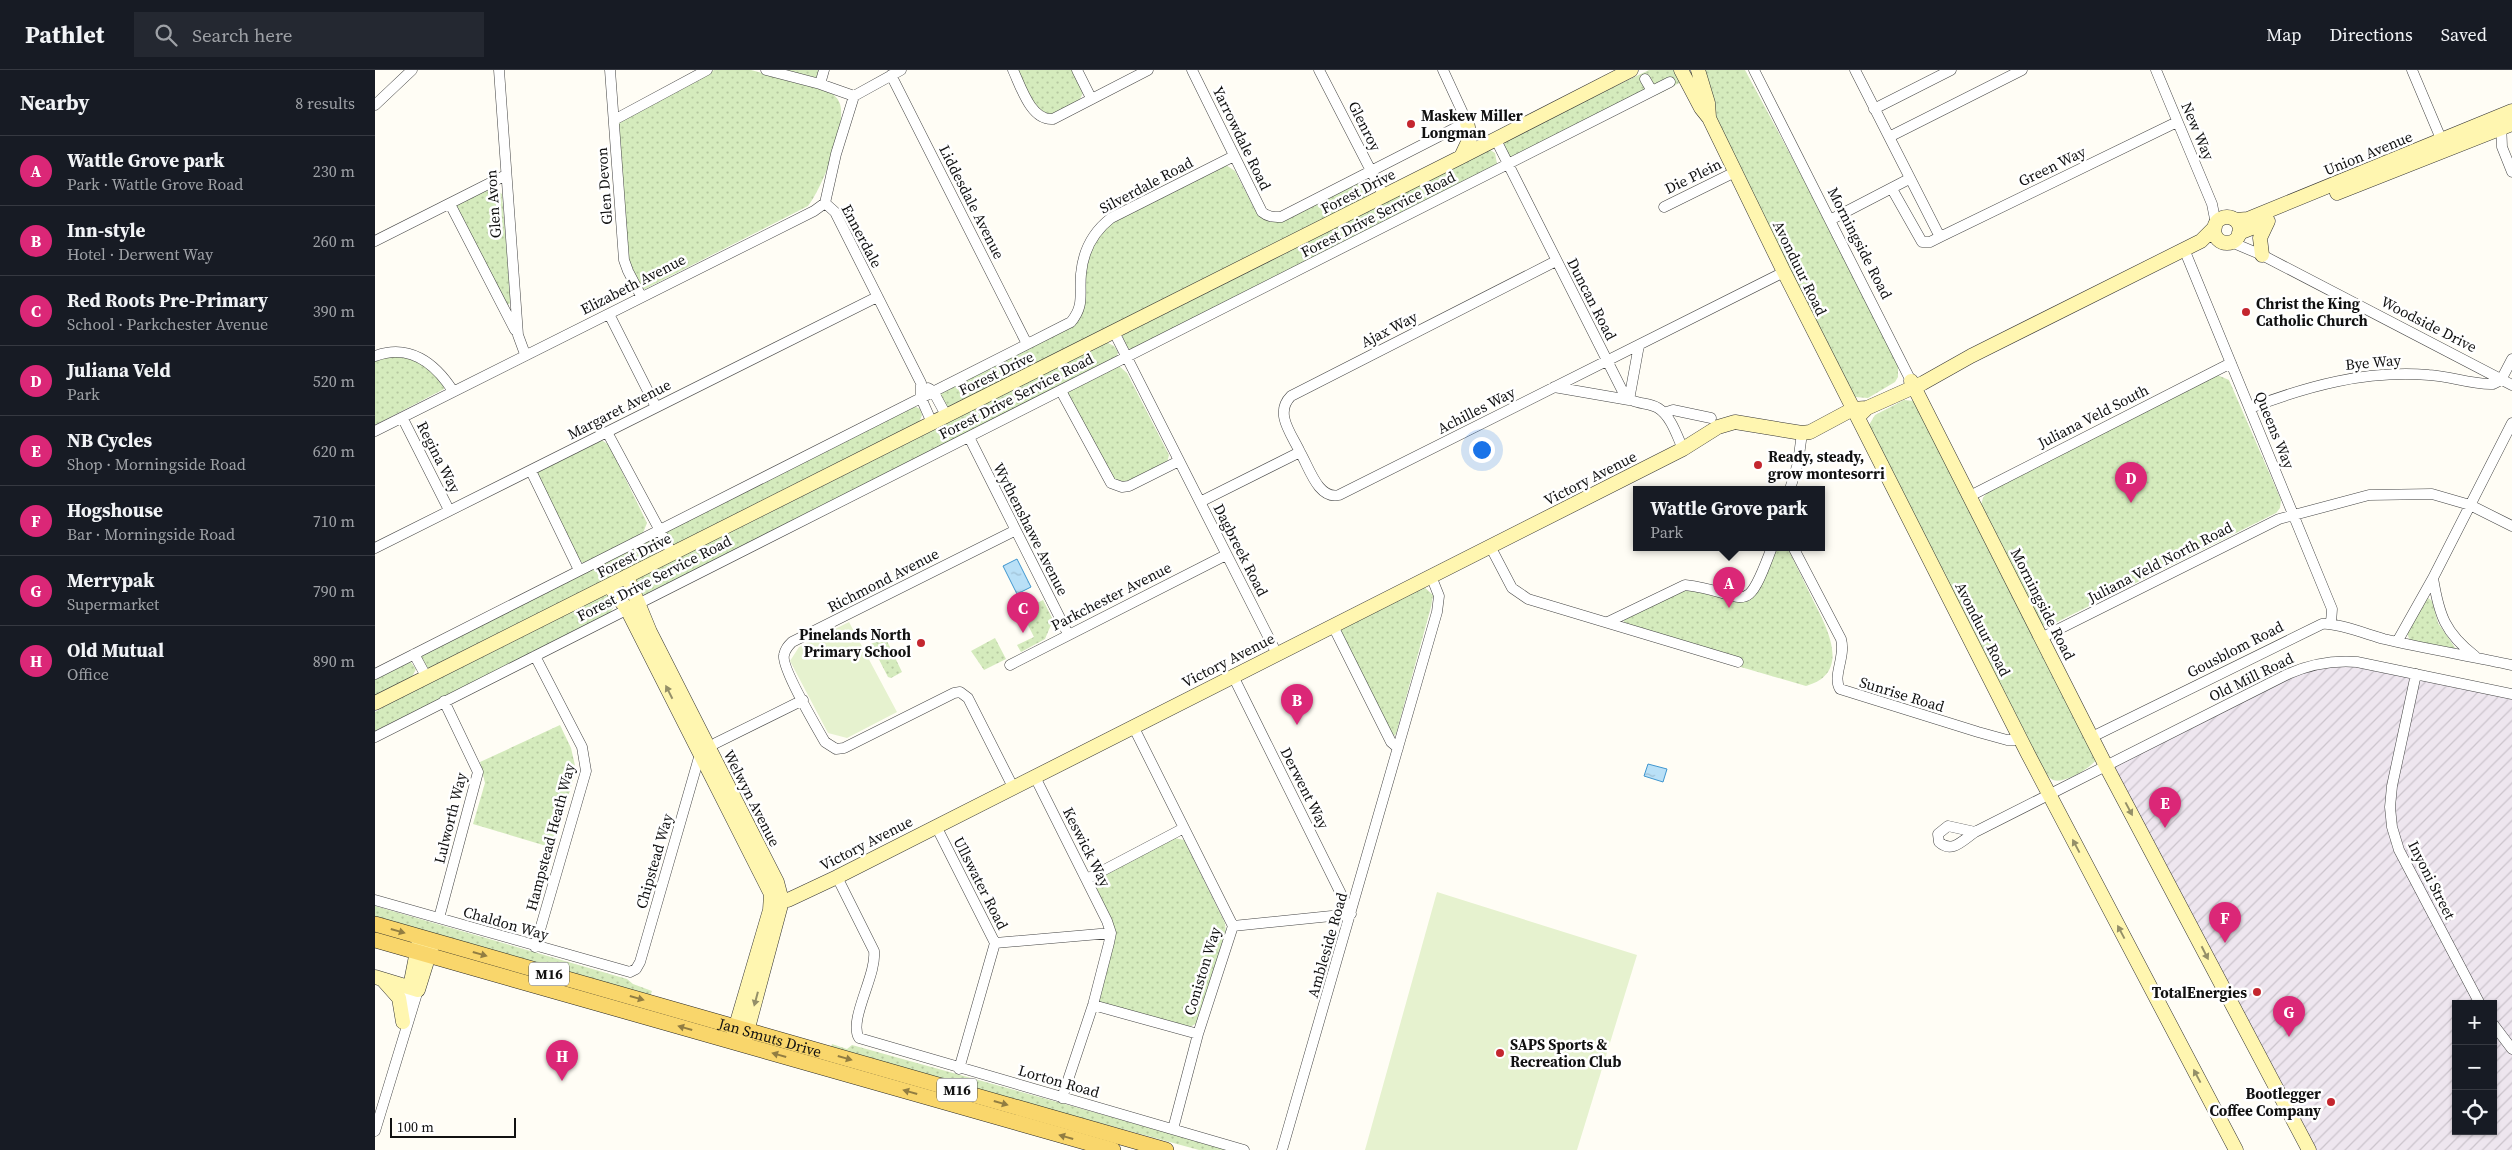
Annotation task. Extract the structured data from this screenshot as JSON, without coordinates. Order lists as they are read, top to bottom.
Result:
{
  "streets": {
    "main road": ["M16", "Jan Smuts Drive"],
    "street": [
      "Glenroy",
      "New Way",
      "Yarrowdale Road",
      "Union Avenue",
      "Green Way",
      "Die Plein",
      "Silverdale Road",
      "Glen Devon",
      "Forest Drive",
      "Liddesdale Avenue",
      "Glen Avon",
      "Forest Drive Service Road",
      "Ennerdale",
      "Morningside Road",
      "Avonduur Road",
      "Elizabeth Avenue",
      "Duncan Road",
      "Woodside Drive",
      "Ajax Way",
      "Bye Way",
      "Margaret Avenue",
      "Achilles Way",
      "Juliana Veld South",
      "Queens Way",
      "Regina Way",
      "Victory Avenue",
      "Wythenshawe Avenue",
      "Dagbreek Road",
      "Juliana Veld North Road",
      "Richmond Avenue",
      "Parkchester Avenue",
      "Gousblom Road",
      "Old Mill Road",
      "Sunrise Road",
      "Derwent Way",
      "Welwyn Avenue",
      "Lulworth Way",
      "Hampstead Heath Way",
      "Keswick Way",
      "Chipstead Way",
      "Inyoni Street",
      "Ullswater Road",
      "Chaldon Way",
      "Ambleside Road",
      "Coniston Way",
      "Lorton Road"
    ]
  },
  "crossings": [
    ["Glenroy", "Yarrowdale Road"],
    ["Glenroy", "Forest Drive"],
    ["New Way", "Union Avenue"],
    ["New Way", "Green Way"],
    ["New Way", "Woodside Drive"],
    ["Yarrowdale Road", "Silverdale Road"],
    ["Union Avenue", "Morningside Road"],
    ["Union Avenue", "Avonduur Road"],
    ["Union Avenue", "Woodside Drive"],
    ["Union Avenue", "Queens Way"],
    ["Union Avenue", "Victory Avenue"],
    ["Die Plein", "Avonduur Road"],
    ["Silverdale Road", "Liddesdale Avenue"],
    ["Glen Devon", "Elizabeth Avenue"],
    ["Forest Drive", "Ennerdale"],
    ["Forest Drive", "Duncan Road"],
    ["Forest Drive", "Dagbreek Road"],
    ["Forest Drive", "Welwyn Avenue"],
    ["Glen Avon", "Elizabeth Avenue"],
    ["Forest Drive Service Road", "Duncan Road"],
    ["Forest Drive Service Road", "Wythenshawe Avenue"],
    ["Forest Drive Service Road", "Dagbreek Road"],
    ["Forest Drive Service Road", "Welwyn Avenue"],
    ["Forest Drive Service Road", "Lulworth Way"],
    ["Forest Drive Service Road", "Hampstead Heath Way"],
    ["Ennerdale", "Elizabeth Avenue"],
    ["Ennerdale", "Margaret Avenue"],
    ["Morningside Road", "Juliana Veld South"],
    ["Morningside Road", "Juliana Veld North Road"],
    ["Morningside Road", "Gousblom Road"],
    ["Morningside Road", "Old Mill Road"],
    ["Avonduur Road", "Achilles Way"],
    ["Avonduur Road", "Victory Avenue"],
    ["Avonduur Road", "Old Mill Road"],
    ["Avonduur Road", "Sunrise Road"],
    ["Elizabeth Avenue", "Regina Way"],
    ["Duncan Road", "Ajax Way"],
    ["Duncan Road", "Achilles Way"],
    ["Woodside Drive", "Bye Way"],
    ["Ajax Way", "Achilles Way"],
    ["Bye Way", "Queens Way"],
    ["Margaret Avenue", "Regina Way"],
    ["Juliana Veld South", "Queens Way"],
    ["Queens Way", "Juliana Veld North Road"],
    ["Queens Way", "Gousblom Road"],
    ["Victory Avenue", "Dagbreek Road"],
    ["Victory Avenue", "Derwent Way"],
    ["Victory Avenue", "Welwyn Avenue"],
    ["Victory Avenue", "Keswick Way"],
    ["Victory Avenue", "Ullswater Road"],
    ["Victory Avenue", "Ambleside Road"],
    ["Victory Avenue", "Coniston Way"],
    ["Victory Avenue", "Lorton Road"],
    ["Wythenshawe Avenue", "Richmond Avenue"],
    ["Wythenshawe Avenue", "Parkchester Avenue"],
    ["Dagbreek Road", "Parkchester Avenue"],
    ["Old Mill Road", "Inyoni Street"],
    ["Derwent Way", "Ambleside Road"],
    ["Welwyn Avenue", "Chipstead Way"],
    ["Welwyn Avenue", "Jan Smuts Drive"],
    ["Lulworth Way", "Chaldon Way"],
    ["Hampstead Heath Way", "Chaldon Way"],
    ["Chipstead Way", "Chaldon Way"],
    ["Ullswater Road", "Lorton Road"],
    ["Coniston Way", "Lorton Road"]
  ],
  "one_way": ["Morningside Road"],
  "places": [
    "Maskew Miller Longman",
    "Christ the King Catholic Church",
    "Ready, steady, grow montesorri",
    "Pinelands North Primary School",
    "TotalEnergies",
    "SAPS Sports & Recreation Club",
    "Bootlegger Coffee Company"
  ],
  "scale_bar": "100 m",
  "page": {
    "header": "Pathlet",
    "search": "Search here",
    "nav": ["Map", "Directions", "Saved"],
    "heading": ["Nearby", "8 results"],
    "list": [
      {
        "mark": "A",
        "name": "Wattle Grove park",
        "note": "Park · Wattle Grove Road",
        "value": "230 m"
      },
      {
        "mark": "B",
        "name": "Inn-style",
        "note": "Hotel · Derwent Way",
        "value": "260 m"
      },
      {
        "mark": "C",
        "name": "Red Roots Pre-Primary",
        "note": "School · Parkchester Avenue",
        "value": "390 m"
      },
      {
        "mark": "D",
        "name": "Juliana Veld",
        "note": "Park",
        "value": "520 m"
      },
      {
        "mark": "E",
        "name": "NB Cycles",
        "note": "Shop · Morningside Road",
        "value": "620 m"
      },
      {
        "mark": "F",
        "name": "Hogshouse",
        "note": "Bar · Morningside Road",
        "value": "710 m"
      },
      {
        "mark": "G",
        "name": "Merrypak",
        "note": "Supermarket",
        "value": "790 m"
      },
      {
        "mark": "H",
        "name": "Old Mutual",
        "note": "Office",
        "value": "890 m"
      }
    ],
    "pins": [
      "D",
      "A",
      "C",
      "B",
      "E",
      "F",
      "G",
      "H"
    ],
    "popup": ["Wattle Grove park", "Park"],
    "map_buttons": ["+", "−"],
    "scale": "100 m"
  }
}
